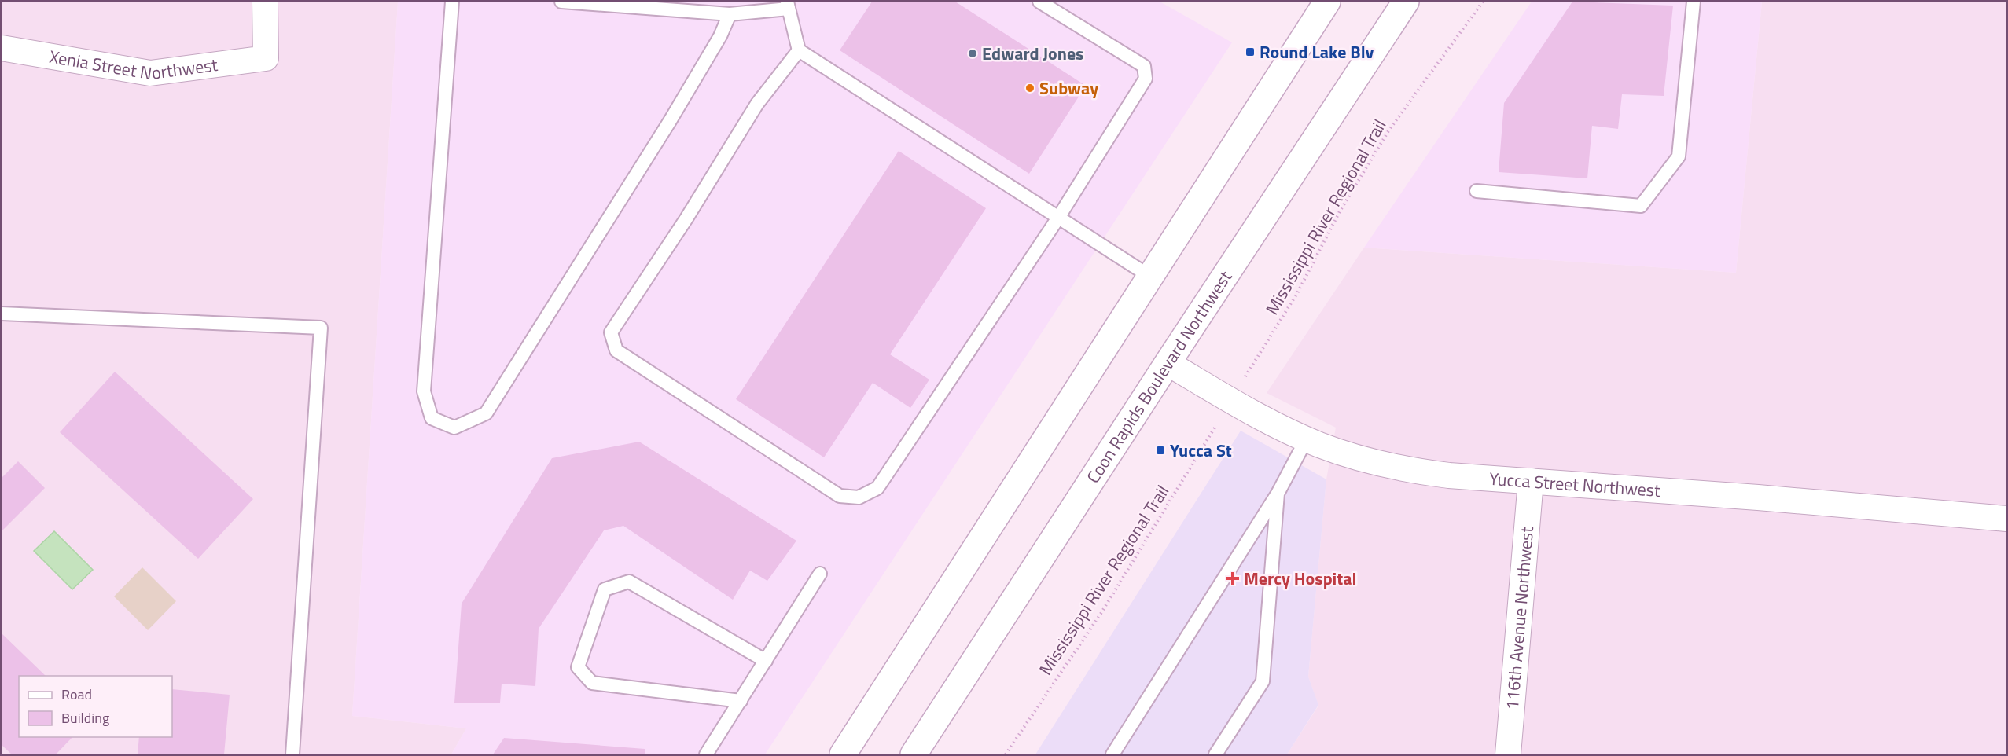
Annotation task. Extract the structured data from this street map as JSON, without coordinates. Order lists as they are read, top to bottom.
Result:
{
  "streets": {
    "main road": ["Coon Rapids Boulevard Northwest"],
    "street": ["Xenia Street Northwest", "Yucca Street Northwest", "116th Avenue Northwest"],
    "path": ["Mississippi River Regional Trail"]
  },
  "crossings": [
    ["Coon Rapids Boulevard Northwest", "Yucca Street Northwest"],
    ["Yucca Street Northwest", "116th Avenue Northwest"]
  ],
  "places": {
    "transit": ["Round Lake Blv", "Yucca St"],
    "other": ["Edward Jones", "Subway"],
    "health": ["Mercy Hospital"]
  },
  "legend": ["Road", "Building"]
}
